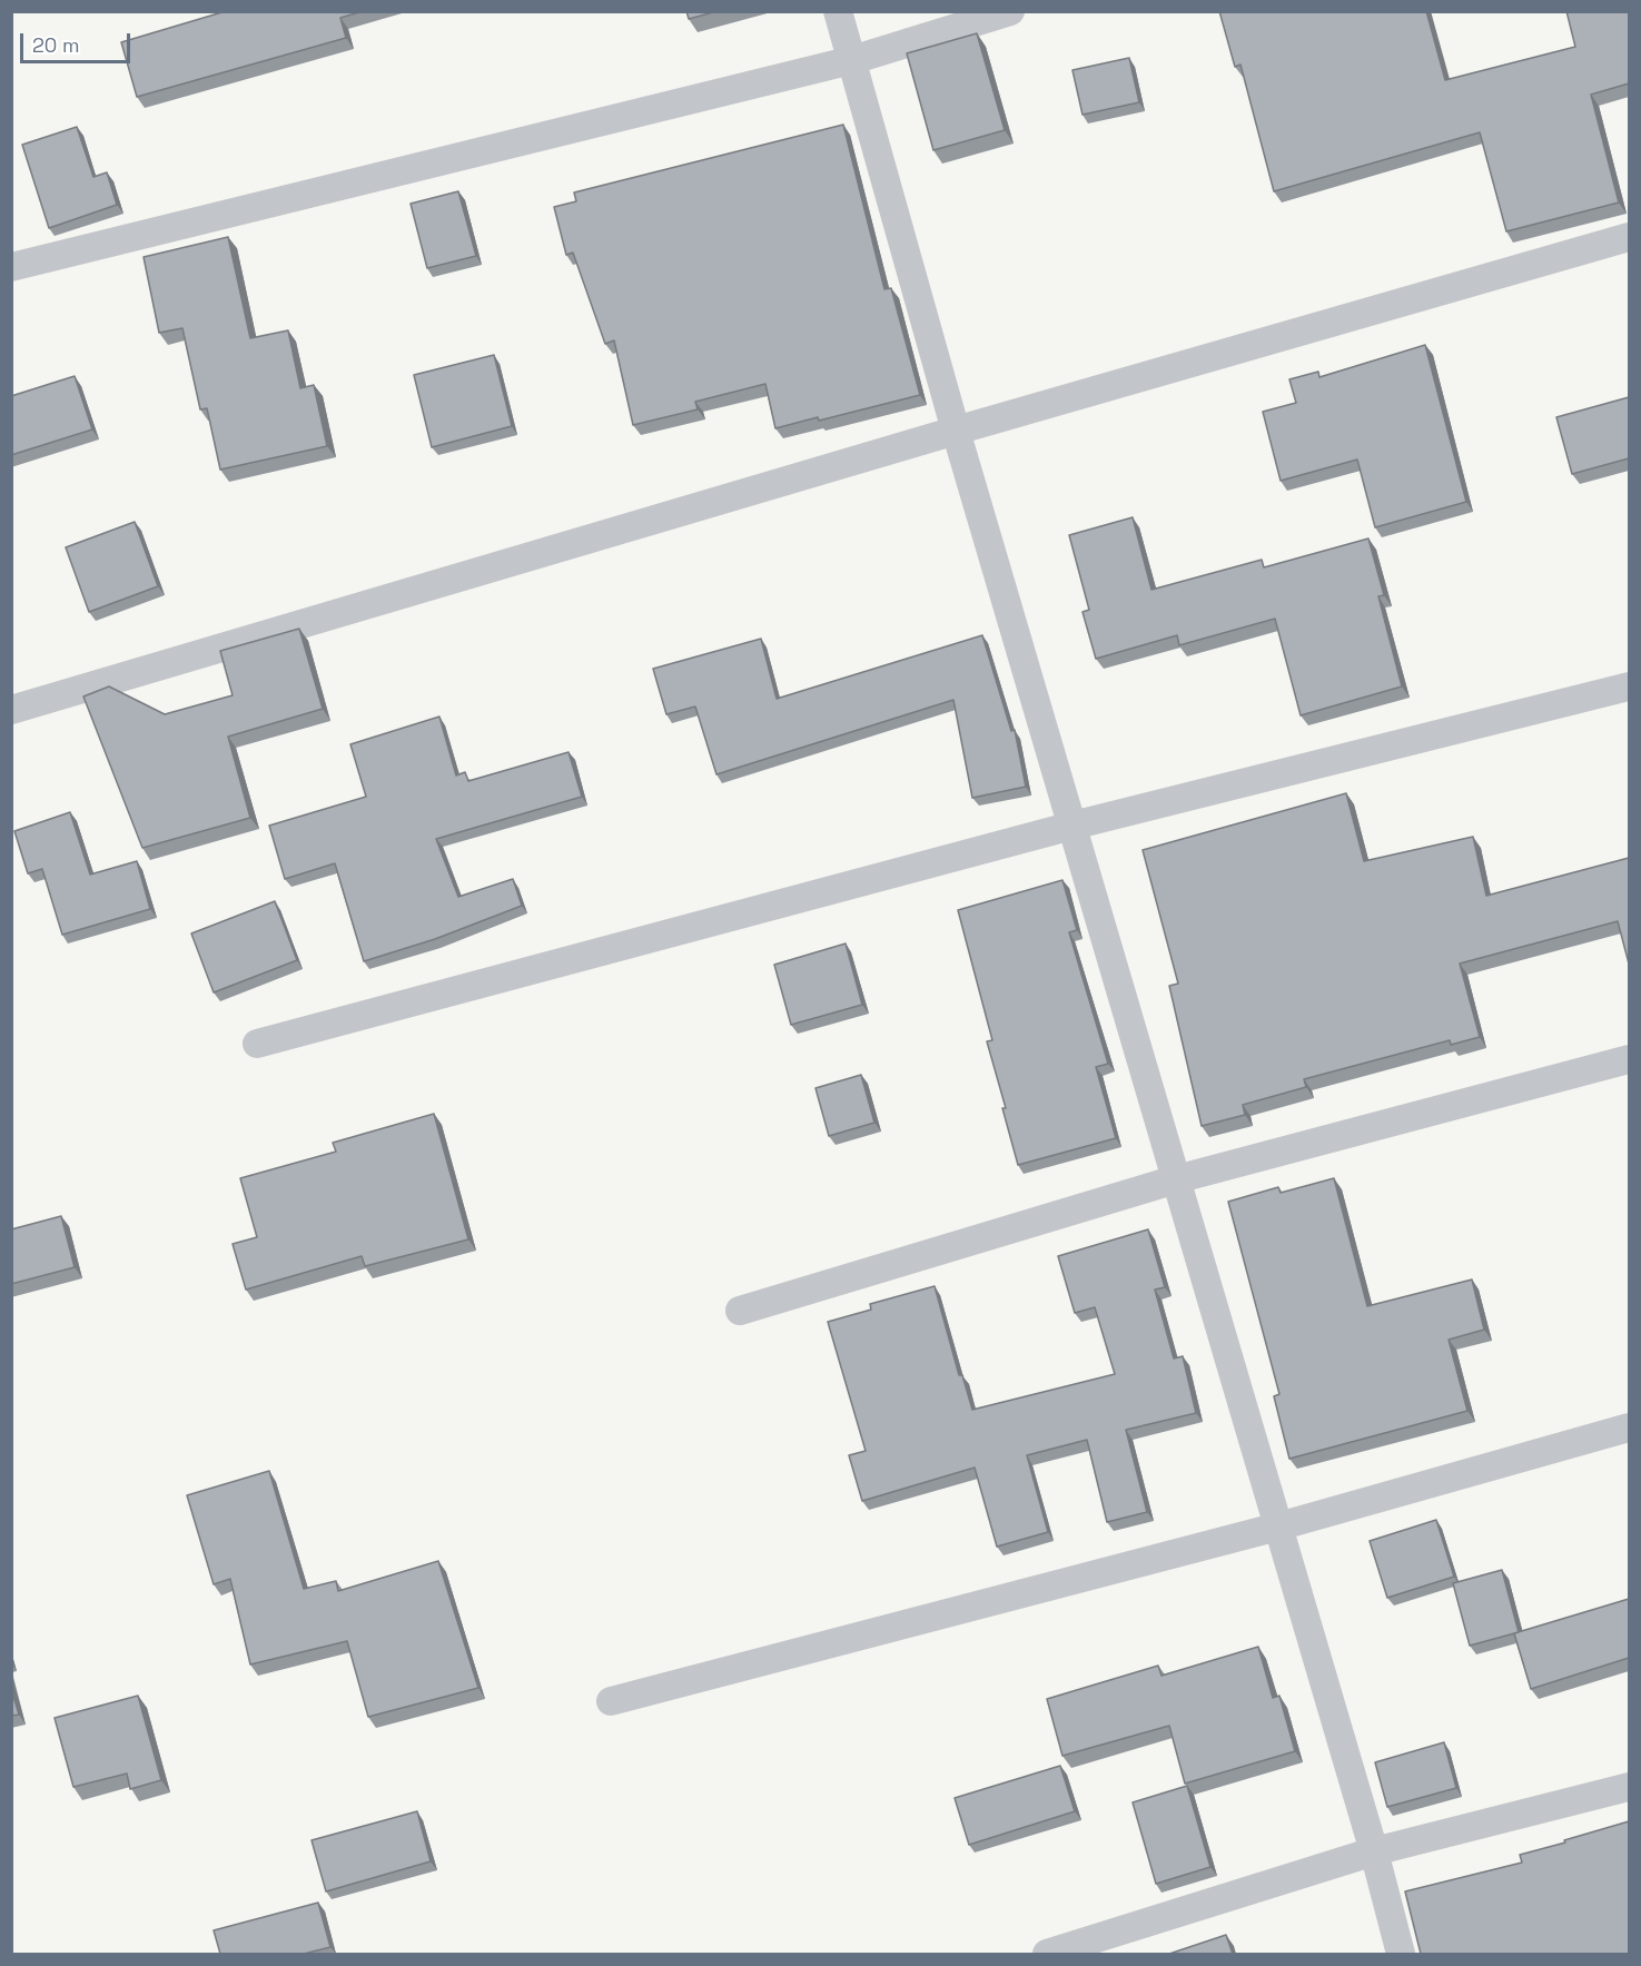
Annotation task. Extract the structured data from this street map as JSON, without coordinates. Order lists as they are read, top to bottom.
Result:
{
  "scale_bar": "20 m"
}
